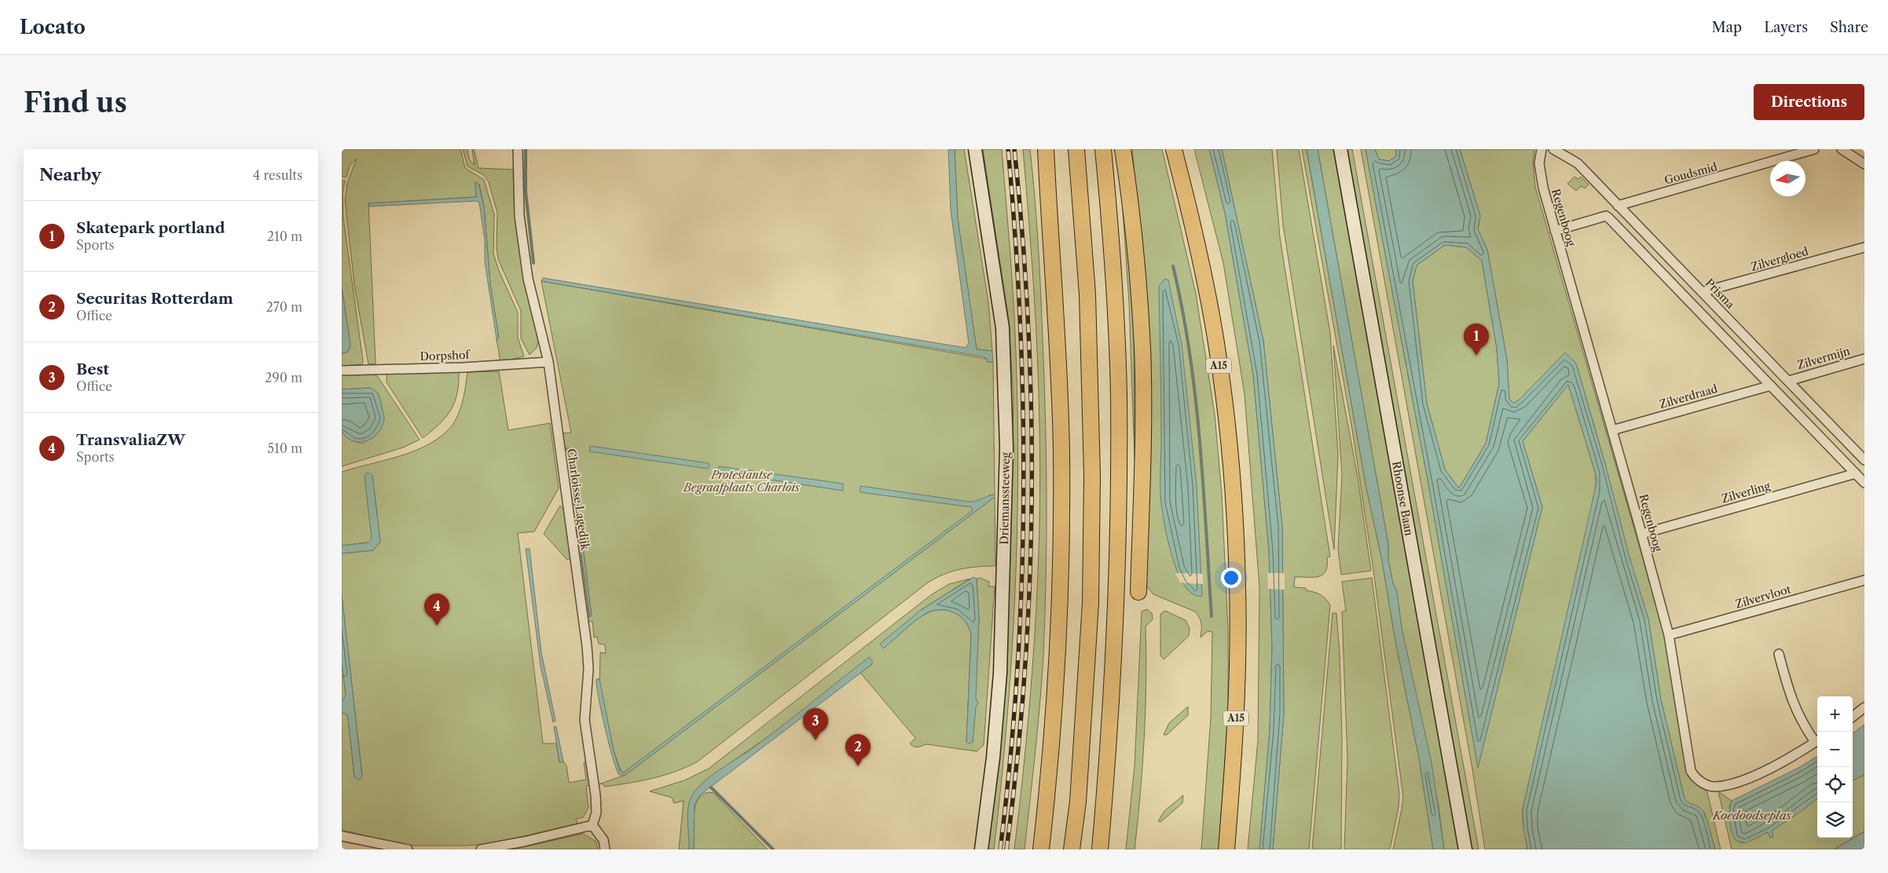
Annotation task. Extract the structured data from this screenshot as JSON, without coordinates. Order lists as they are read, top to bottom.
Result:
{
  "streets": {
    "highway": ["A15"],
    "main road": ["Driemanssteeweg", "Rhoonse Baan"],
    "street": [
      "Goudsmid",
      "Regenboog",
      "Zilvergloed",
      "Prisma",
      "Dorpshof",
      "Zilvermijn",
      "Zilverdraad",
      "Zilverling",
      "Charloisse Lagedijk",
      "Zilvervloot"
    ]
  },
  "crossings": [
    ["Goudsmid", "Prisma"],
    ["Regenboog", "Zilverdraad"],
    ["Regenboog", "Zilverling"],
    ["Regenboog", "Zilvervloot"],
    ["Zilvergloed", "Prisma"],
    ["Prisma", "Zilvermijn"],
    ["Dorpshof", "Charloisse Lagedijk"]
  ],
  "water": ["Koedoodseplas"],
  "parks": ["Protestantse Begraafplaats Charlois"],
  "north": "left",
  "page": {
    "header": "Locato",
    "nav": ["Map", "Layers", "Share"],
    "buttons": "Directions",
    "title": "Find us",
    "heading": ["Nearby", "4 results"],
    "list": [
      {
        "mark": "1",
        "name": "Skatepark portland",
        "note": "Sports",
        "value": "210 m"
      },
      {
        "mark": "2",
        "name": "Securitas Rotterdam",
        "note": "Office",
        "value": "270 m"
      },
      {
        "mark": "3",
        "name": "Best",
        "note": "Office",
        "value": "290 m"
      },
      {
        "mark": "4",
        "name": "TransvaliaZW",
        "note": "Sports",
        "value": "510 m"
      }
    ],
    "pins": [
      "1",
      "4",
      "3",
      "2"
    ],
    "map_buttons": ["+", "−"]
  }
}
